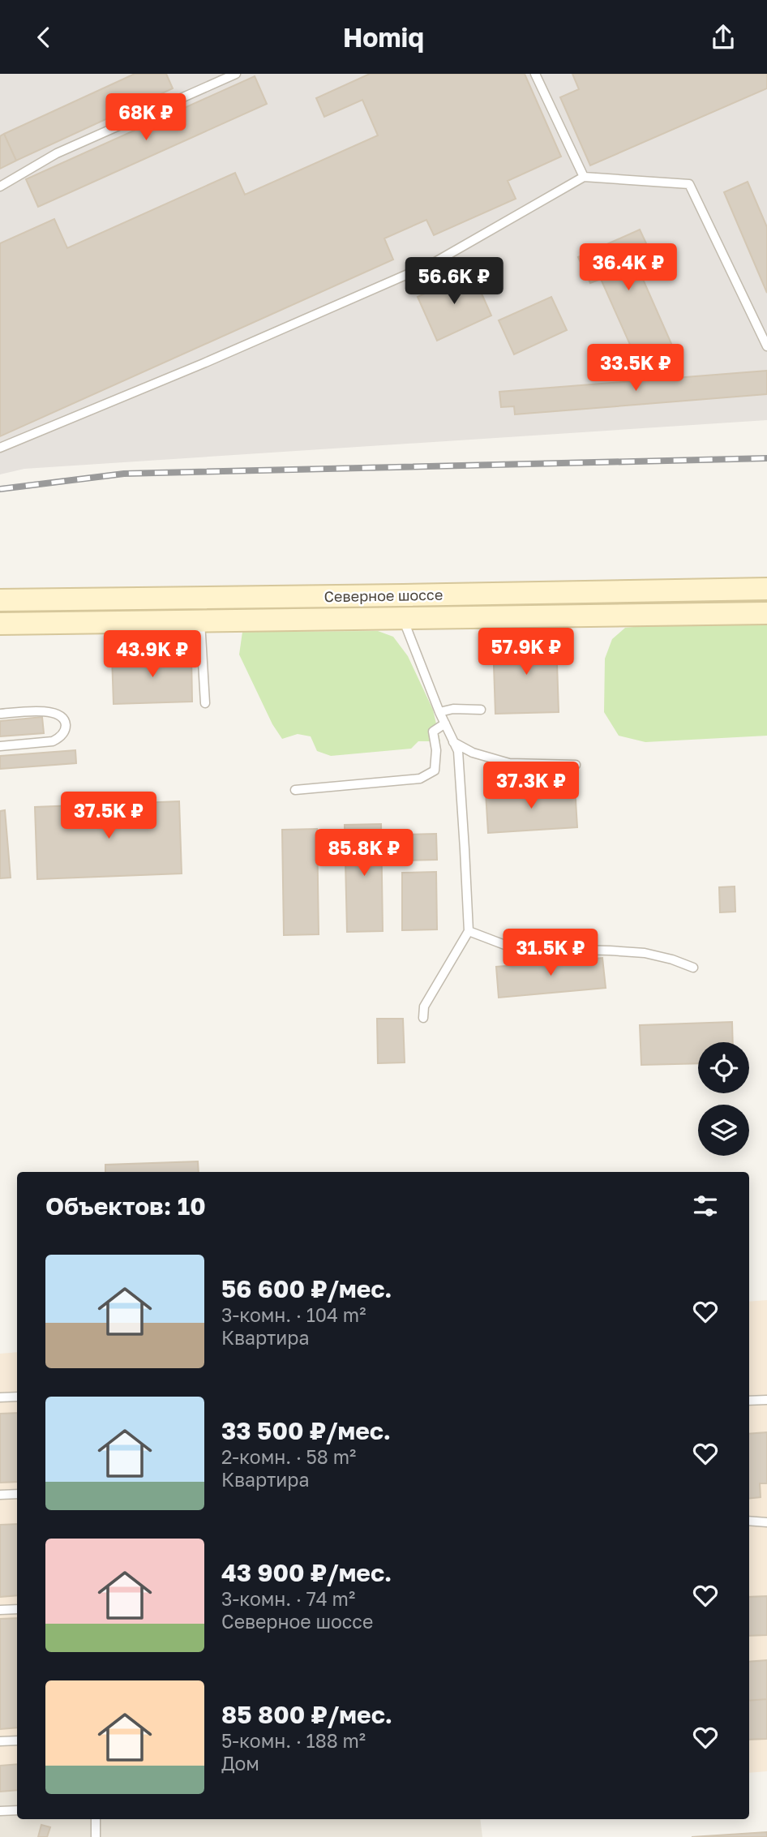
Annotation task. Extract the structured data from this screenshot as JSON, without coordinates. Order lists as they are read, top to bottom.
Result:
{
  "streets": {
    "main road": ["Северное шоссе"]
  },
  "page": {
    "header": "Homiq",
    "price": [
      "68K ₽",
      "36.4K ₽",
      "56.6K ₽",
      "33.5K ₽",
      "57.9K ₽",
      "43.9K ₽",
      "37.3K ₽",
      "37.5K ₽",
      "85.8K ₽",
      "31.5K ₽"
    ],
    "heading": "Объектов: 10",
    "list": [
      {
        "name": "56 600 ₽/мес.",
        "note": "3-комн. · 104 m² · Квартира"
      },
      {
        "name": "33 500 ₽/мес.",
        "note": "2-комн. · 58 m² · Квартира"
      },
      {
        "name": "43 900 ₽/мес.",
        "note": "3-комн. · 74 m² · Северное шоссе"
      },
      {
        "name": "85 800 ₽/мес.",
        "note": "5-комн. · 188 m² · Дом"
      }
    ]
  }
}
